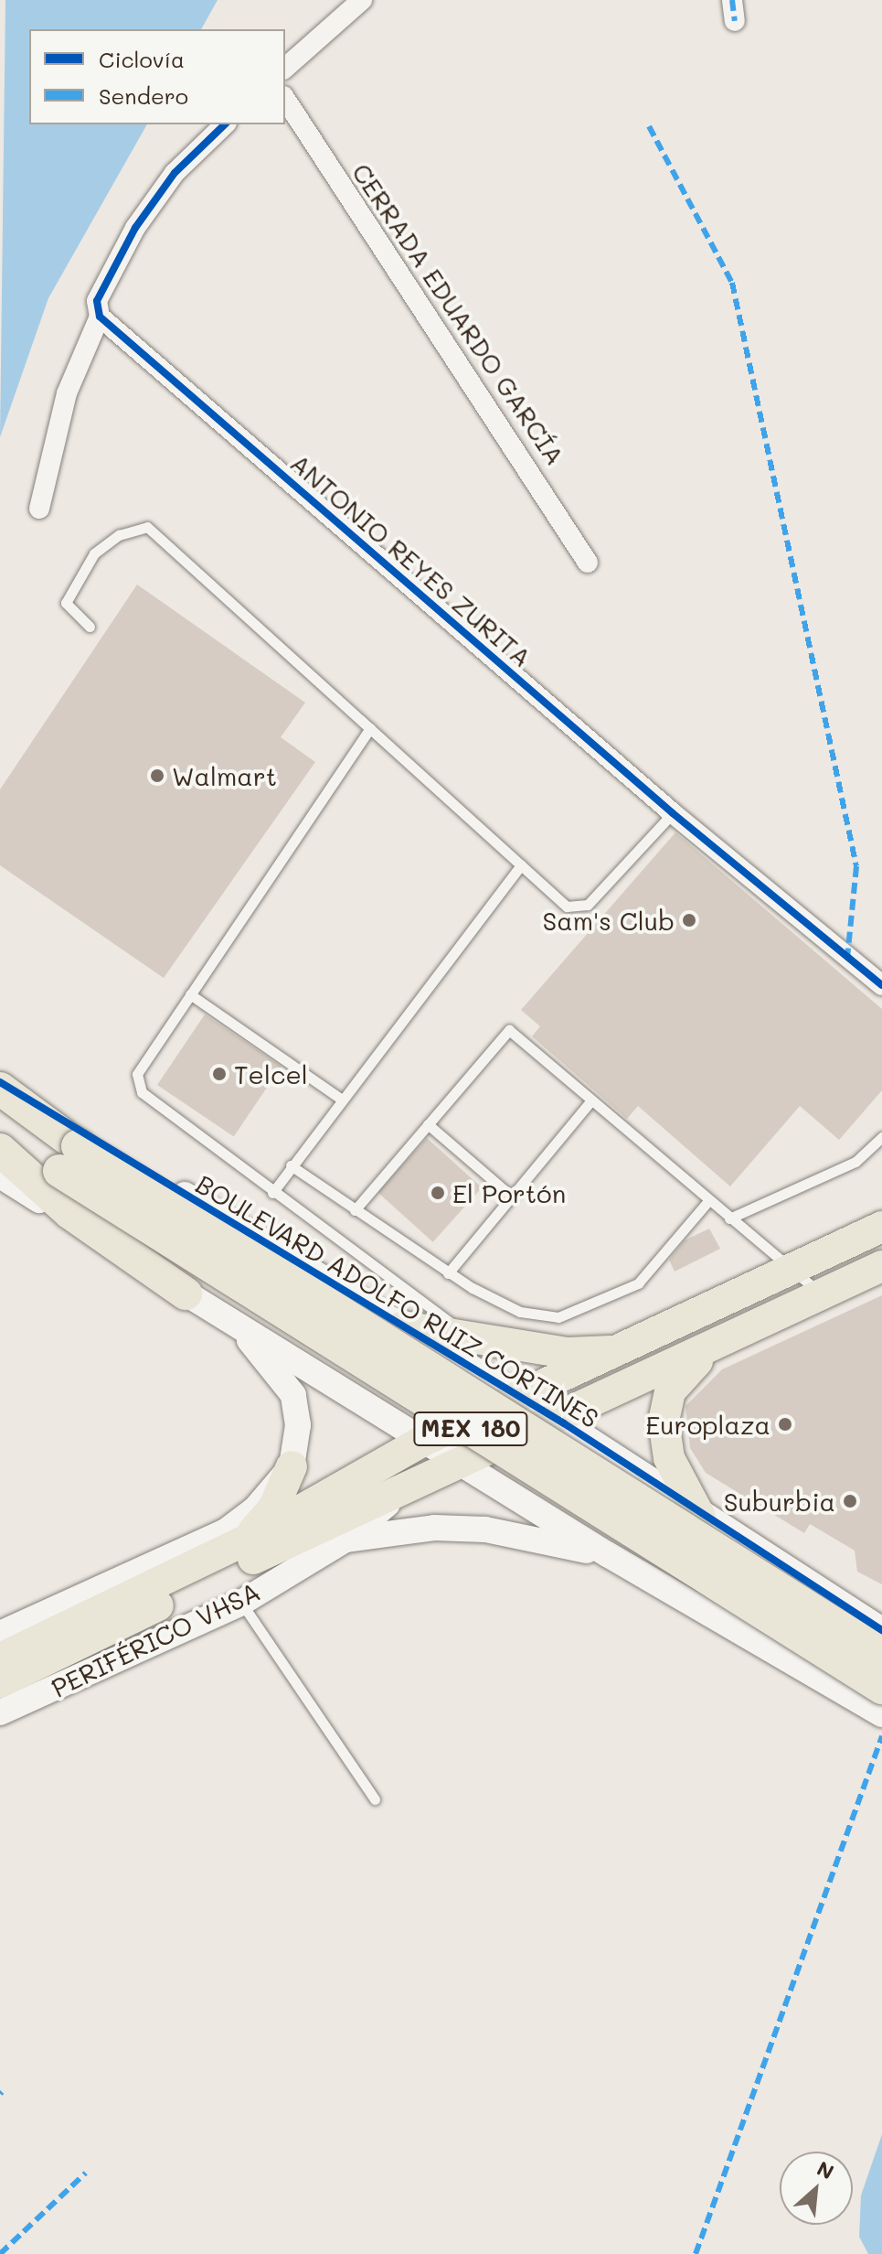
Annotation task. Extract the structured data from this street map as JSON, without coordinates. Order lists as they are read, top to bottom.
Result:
{
  "streets": {
    "highway": ["MEX 180"],
    "street": [
      "CERRADA EDUARDO GARCÍA",
      "ANTONIO REYES ZURITA",
      "BOULEVARD ADOLFO RUIZ CORTINES",
      "PERIFÉRICO VHSA"
    ]
  },
  "crossings": [
    ["BOULEVARD ADOLFO RUIZ CORTINES", "MEX 180"]
  ],
  "places": [
    "Walmart",
    "Sam's Club",
    "Telcel",
    "El Portón",
    "Europlaza",
    "Suburbia"
  ],
  "legend": ["Ciclovía", "Sendero"],
  "north": "top right"
}
